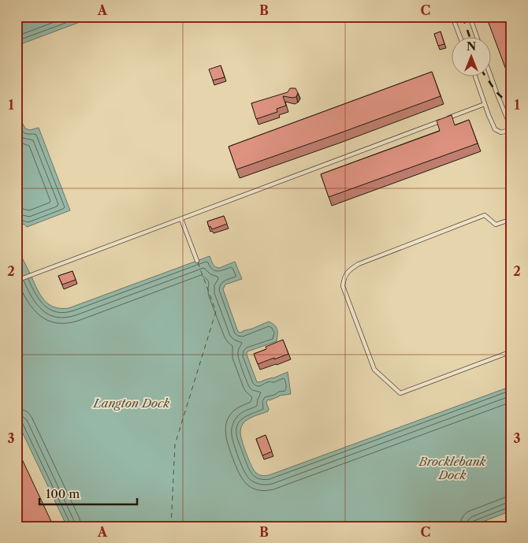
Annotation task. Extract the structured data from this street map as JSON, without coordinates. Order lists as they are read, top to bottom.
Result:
{
  "water": ["Langton Dock", "Brocklebank Dock"],
  "scale_bar": "100 m",
  "north": "top",
  "grid": {
    "columns": ["A", "B", "C"],
    "rows": ["1", "2", "3"]
  }
}
